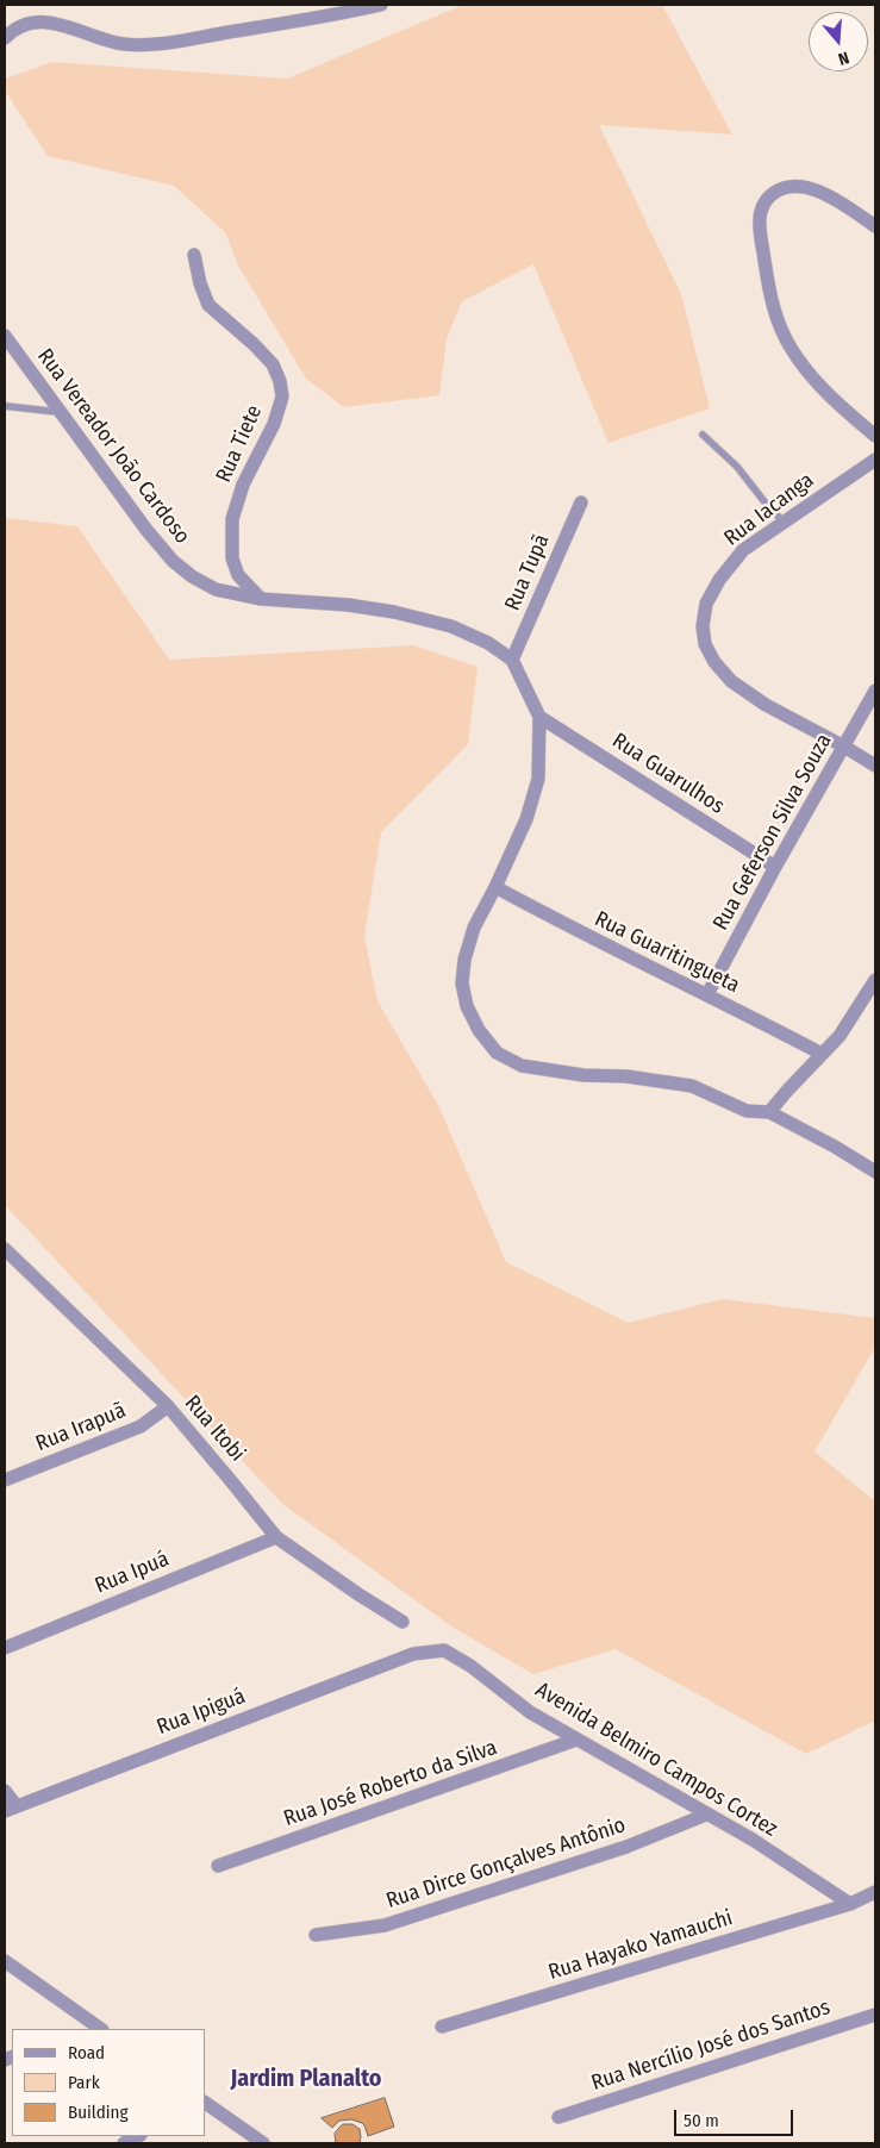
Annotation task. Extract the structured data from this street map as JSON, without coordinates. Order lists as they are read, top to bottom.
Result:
{
  "streets": {
    "street": [
      "Rua Tiete",
      "Rua Vereador João Cardoso",
      "Rua Iacanga",
      "Rua Tupã",
      "Rua Guarulhos",
      "Rua Geferson Silva Souza",
      "Rua Guaritingueta",
      "Rua Irapuã",
      "Rua Itobi",
      "Rua Ipuá",
      "Rua Ipiguá",
      "Avenida Belmiro Campos Cortez",
      "Rua José Roberto da Silva",
      "Rua Dirce Gonçalves Antônio",
      "Rua Hayako Yamauchi",
      "Rua Nercílio José dos Santos"
    ]
  },
  "crossings": [
    ["Rua Tiete", "Rua Vereador João Cardoso"],
    ["Rua Vereador João Cardoso", "Rua Tupã"],
    ["Rua Iacanga", "Rua Geferson Silva Souza"],
    ["Rua Guarulhos", "Rua Geferson Silva Souza"],
    ["Rua Geferson Silva Souza", "Rua Guaritingueta"],
    ["Rua Irapuã", "Rua Itobi"],
    ["Rua Itobi", "Rua Ipuá"],
    ["Rua Ipiguá", "Avenida Belmiro Campos Cortez"],
    ["Avenida Belmiro Campos Cortez", "Rua José Roberto da Silva"],
    ["Avenida Belmiro Campos Cortez", "Rua Dirce Gonçalves Antônio"],
    ["Avenida Belmiro Campos Cortez", "Rua Hayako Yamauchi"]
  ],
  "districts": ["Jardim Planalto"],
  "legend": ["Road", "Park", "Building"],
  "scale_bar": "50 m",
  "north": "bottom"
}
